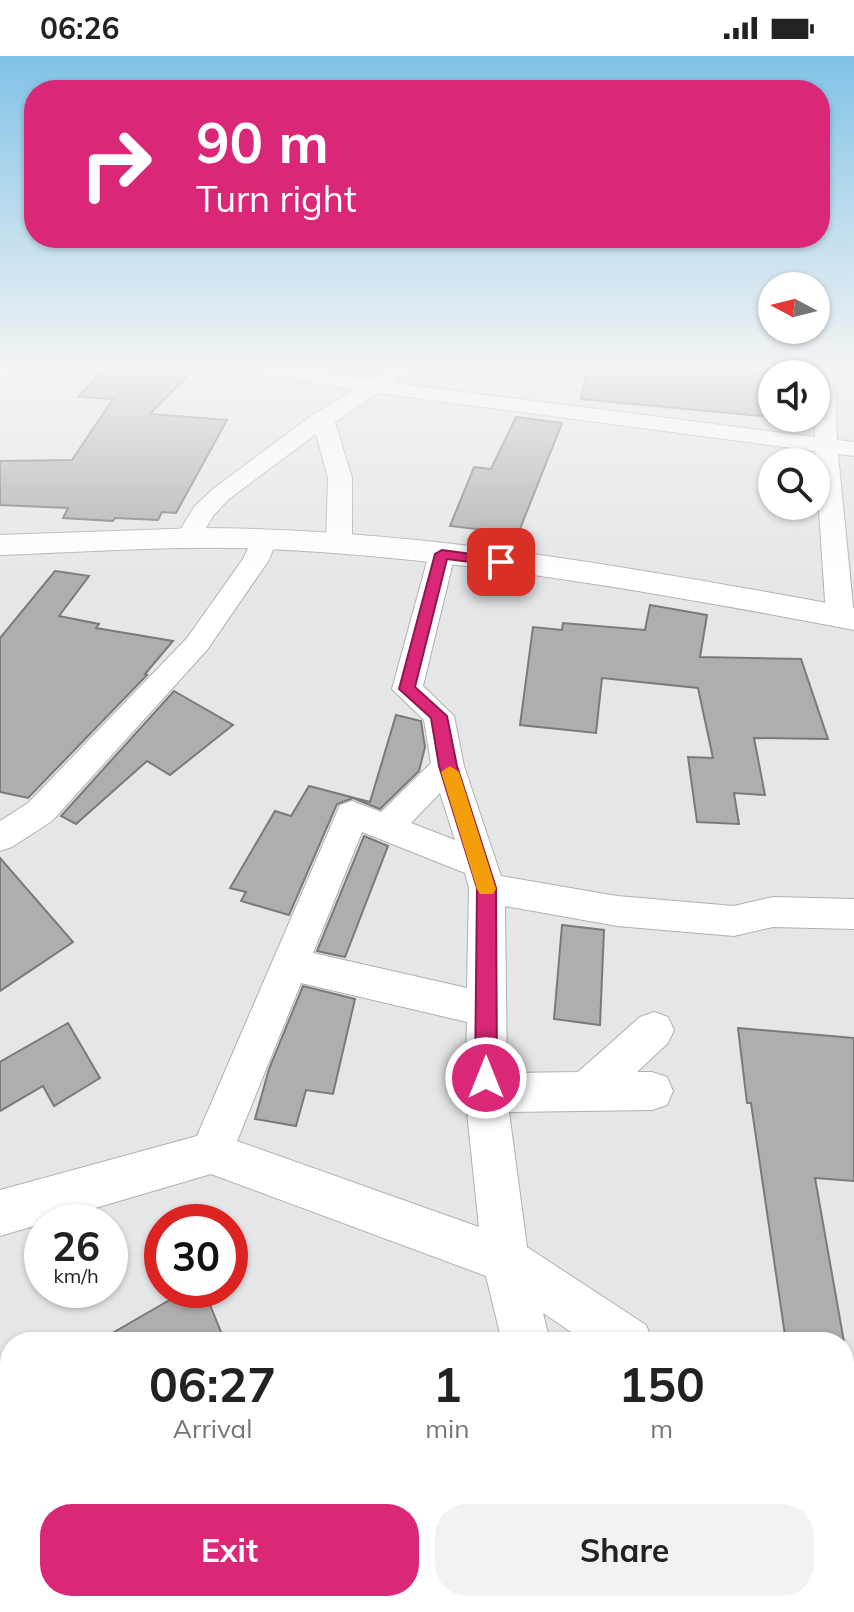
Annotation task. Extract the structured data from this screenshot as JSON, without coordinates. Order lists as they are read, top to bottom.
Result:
{
  "north": "left",
  "page": {
    "status": "06:26",
    "turn": ["90 m", "Turn right"],
    "speed": "26 km/h",
    "limit": "30",
    "eta": [
      "06:27",
      "Arrival",
      "1",
      "min",
      "150",
      "m"
    ],
    "buttons": ["Exit", "Share"]
  }
}
